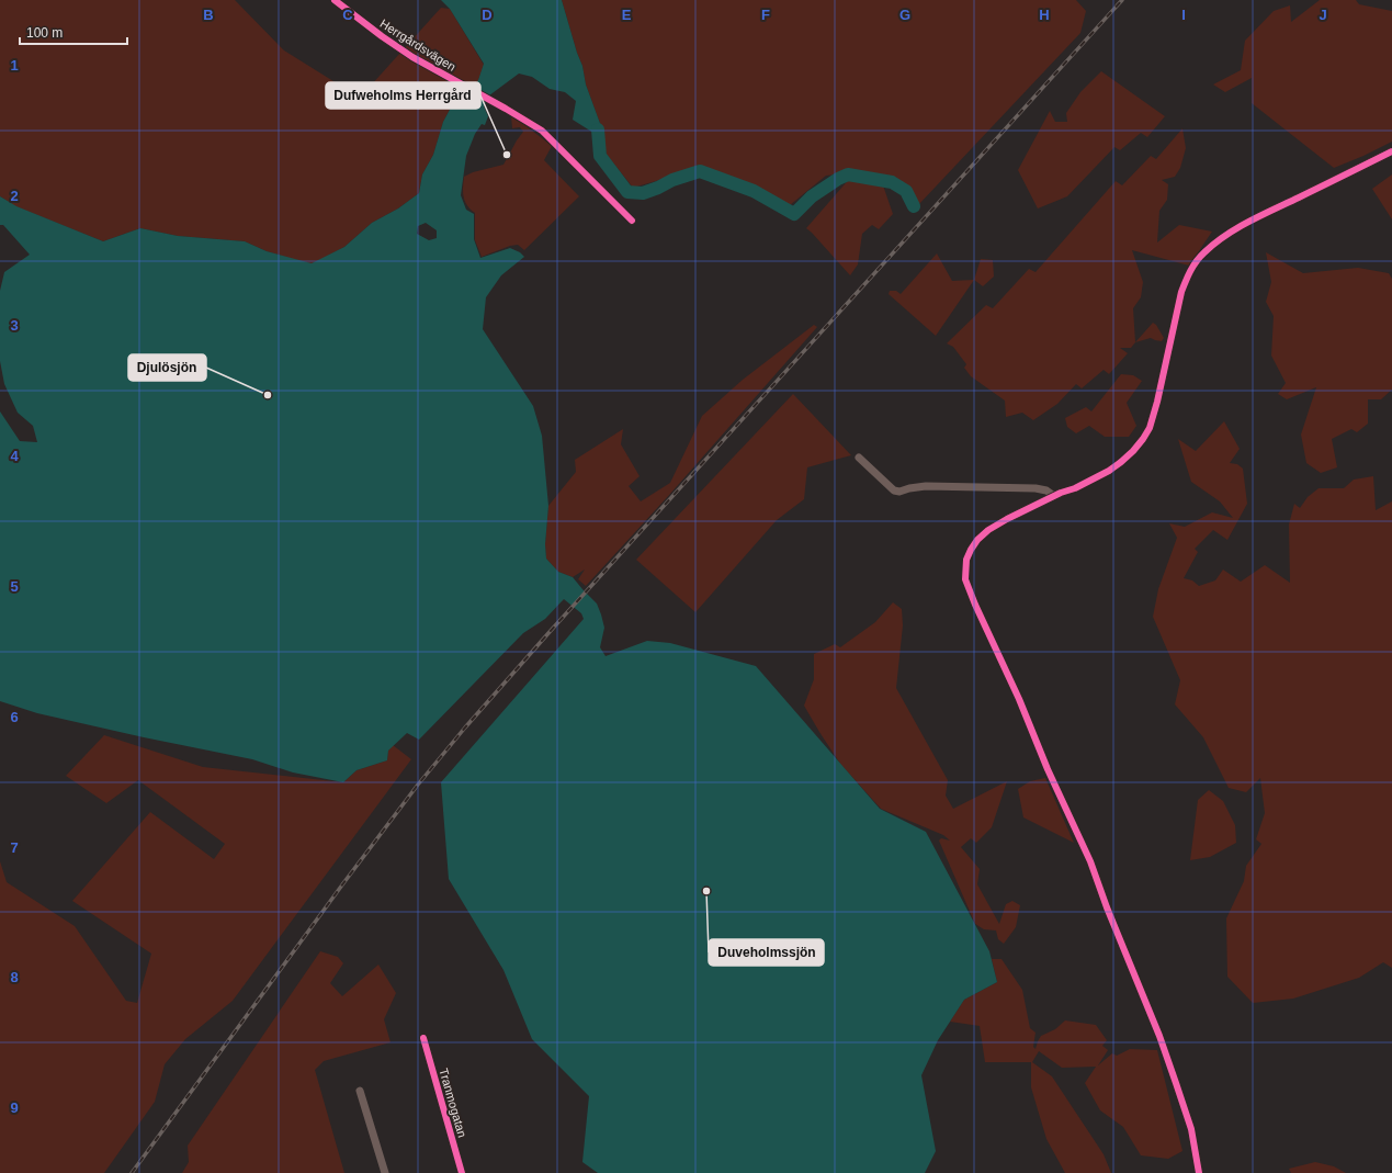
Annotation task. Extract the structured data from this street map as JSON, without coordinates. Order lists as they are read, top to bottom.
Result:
{
  "streets": {
    "street": ["Herrgårdsvägen", "Tranmogatan"]
  },
  "places": ["Dufweholms Herrgård", "Djulösjön", "Duveholmssjön"],
  "scale_bar": "100 m",
  "grid": {
    "columns": [
      "B",
      "C",
      "D",
      "E",
      "F",
      "G",
      "H",
      "I",
      "J"
    ],
    "rows": [
      "1",
      "2",
      "3",
      "4",
      "5",
      "6",
      "7",
      "8",
      "9"
    ]
  }
}
